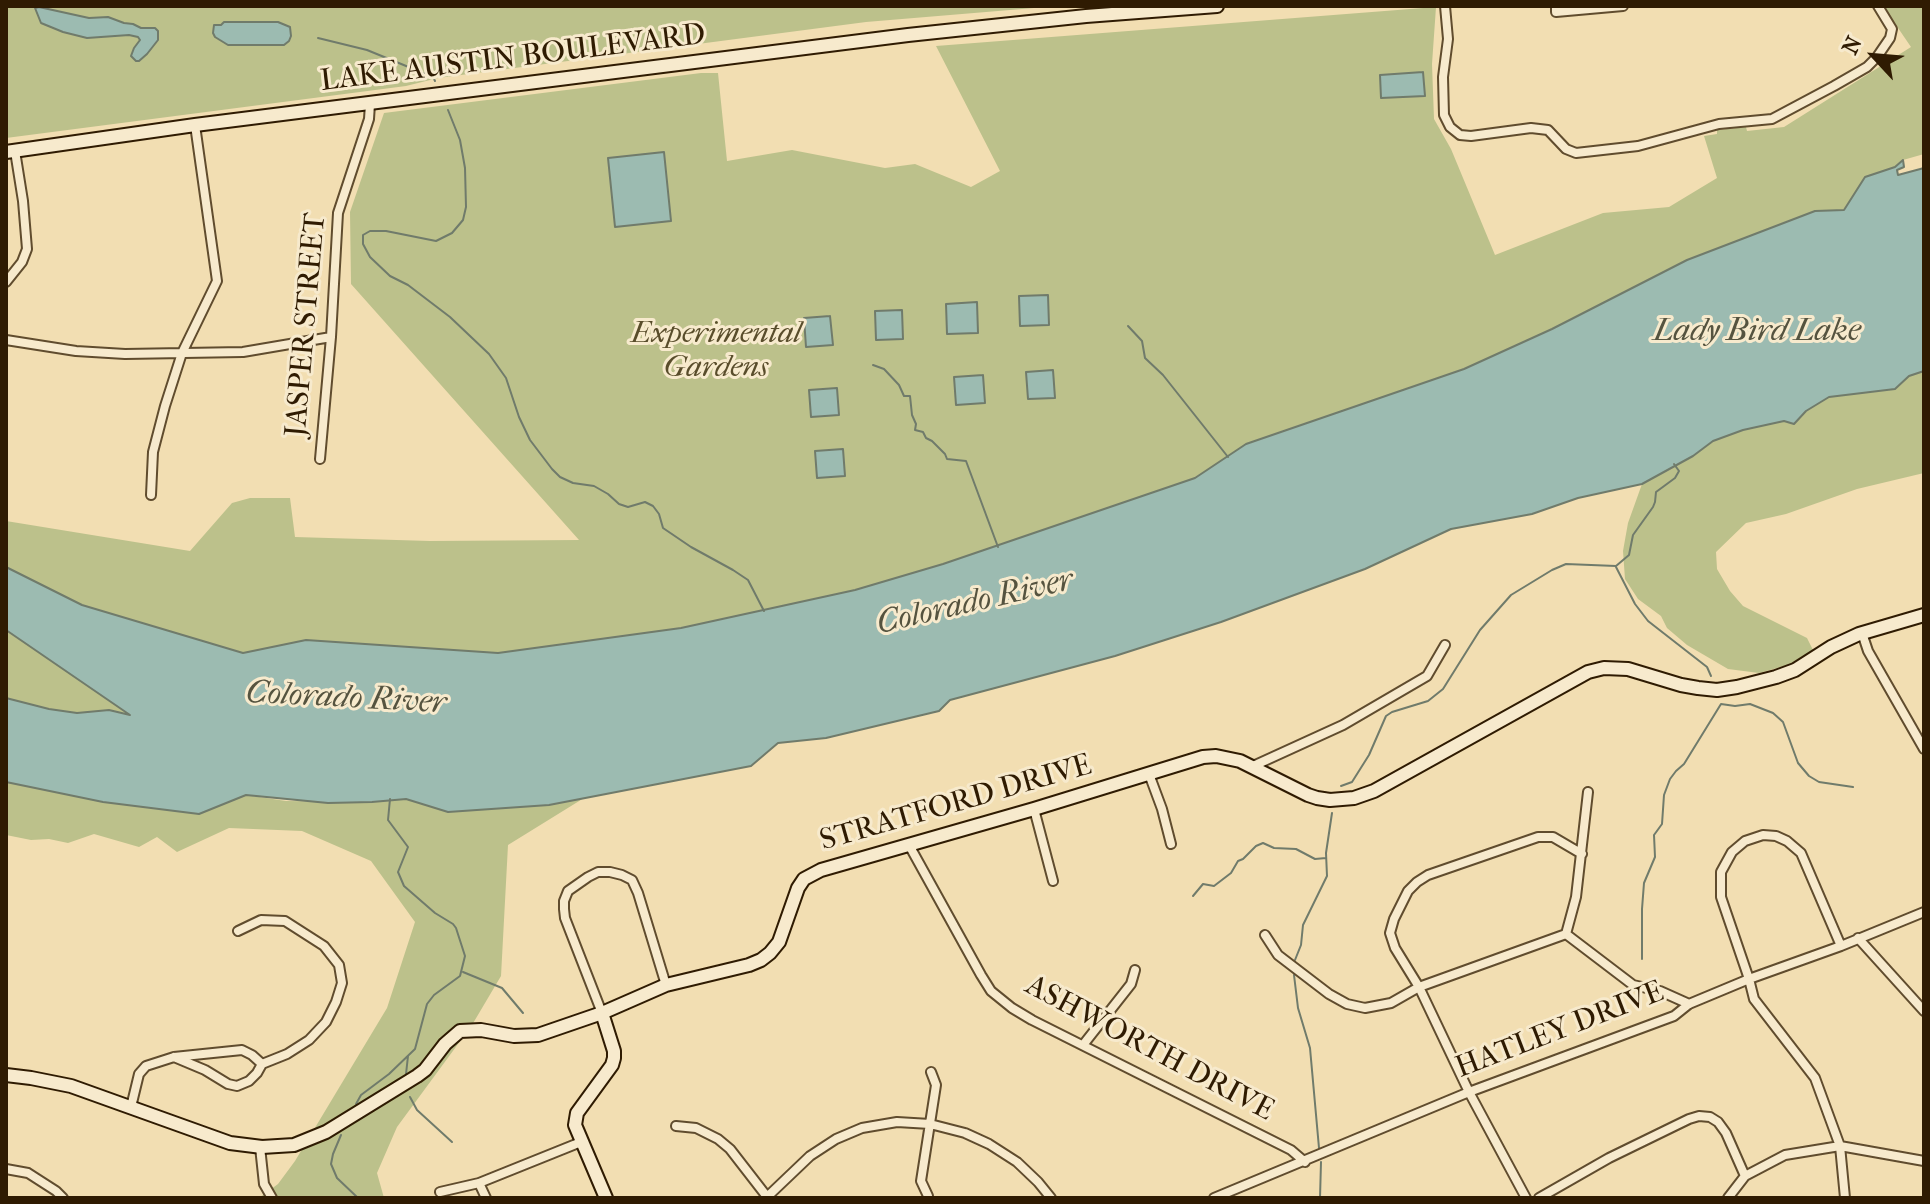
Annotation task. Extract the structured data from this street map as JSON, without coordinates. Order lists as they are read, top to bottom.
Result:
{
  "streets": {
    "street": [
      "LAKE AUSTIN BOULEVARD",
      "JASPER STREET",
      "STRATFORD DRIVE",
      "HATLEY DRIVE",
      "ASHWORTH DRIVE"
    ]
  },
  "crossings": [
    ["LAKE AUSTIN BOULEVARD", "JASPER STREET"],
    ["STRATFORD DRIVE", "ASHWORTH DRIVE"],
    ["HATLEY DRIVE", "ASHWORTH DRIVE"]
  ],
  "water": ["Lady Bird Lake", "Colorado River"],
  "parks": ["Experimental Gardens"],
  "north": "top left"
}
